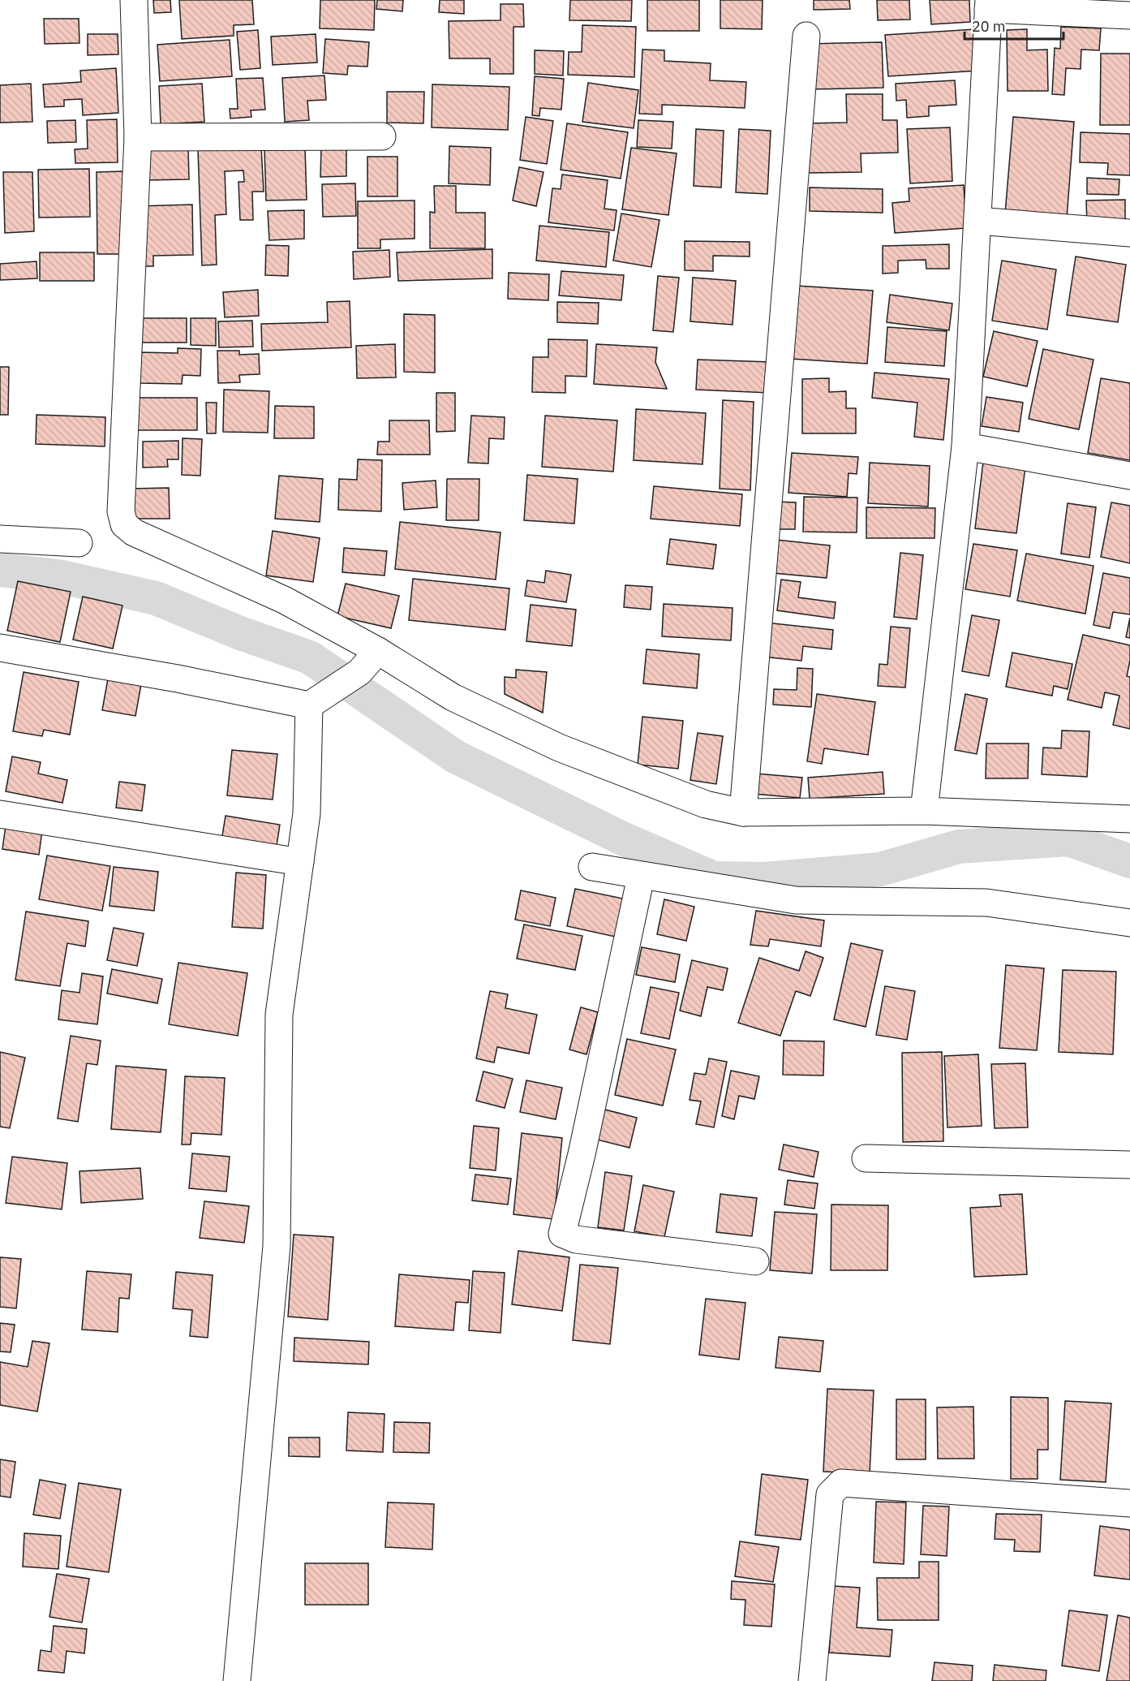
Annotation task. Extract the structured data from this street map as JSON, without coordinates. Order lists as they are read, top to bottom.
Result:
{
  "scale_bar": "20 m"
}
